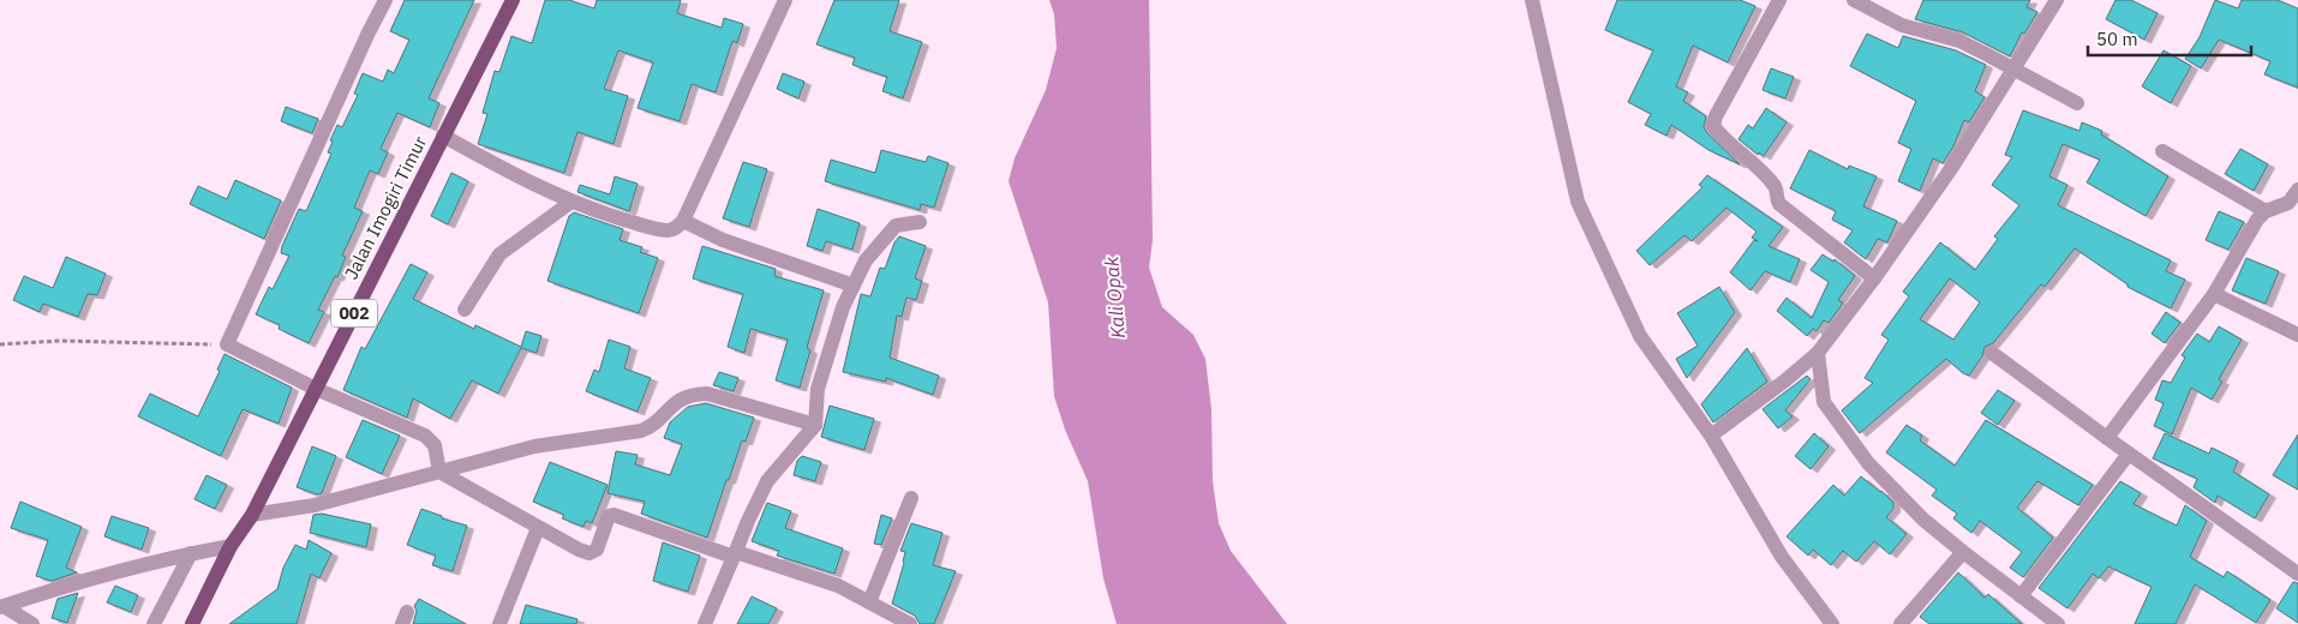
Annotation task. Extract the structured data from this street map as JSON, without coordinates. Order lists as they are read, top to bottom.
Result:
{
  "streets": {
    "main road": ["Jalan Imogiri Timur", "002"]
  },
  "water": ["Kali Opak"],
  "scale_bar": "50 m"
}
